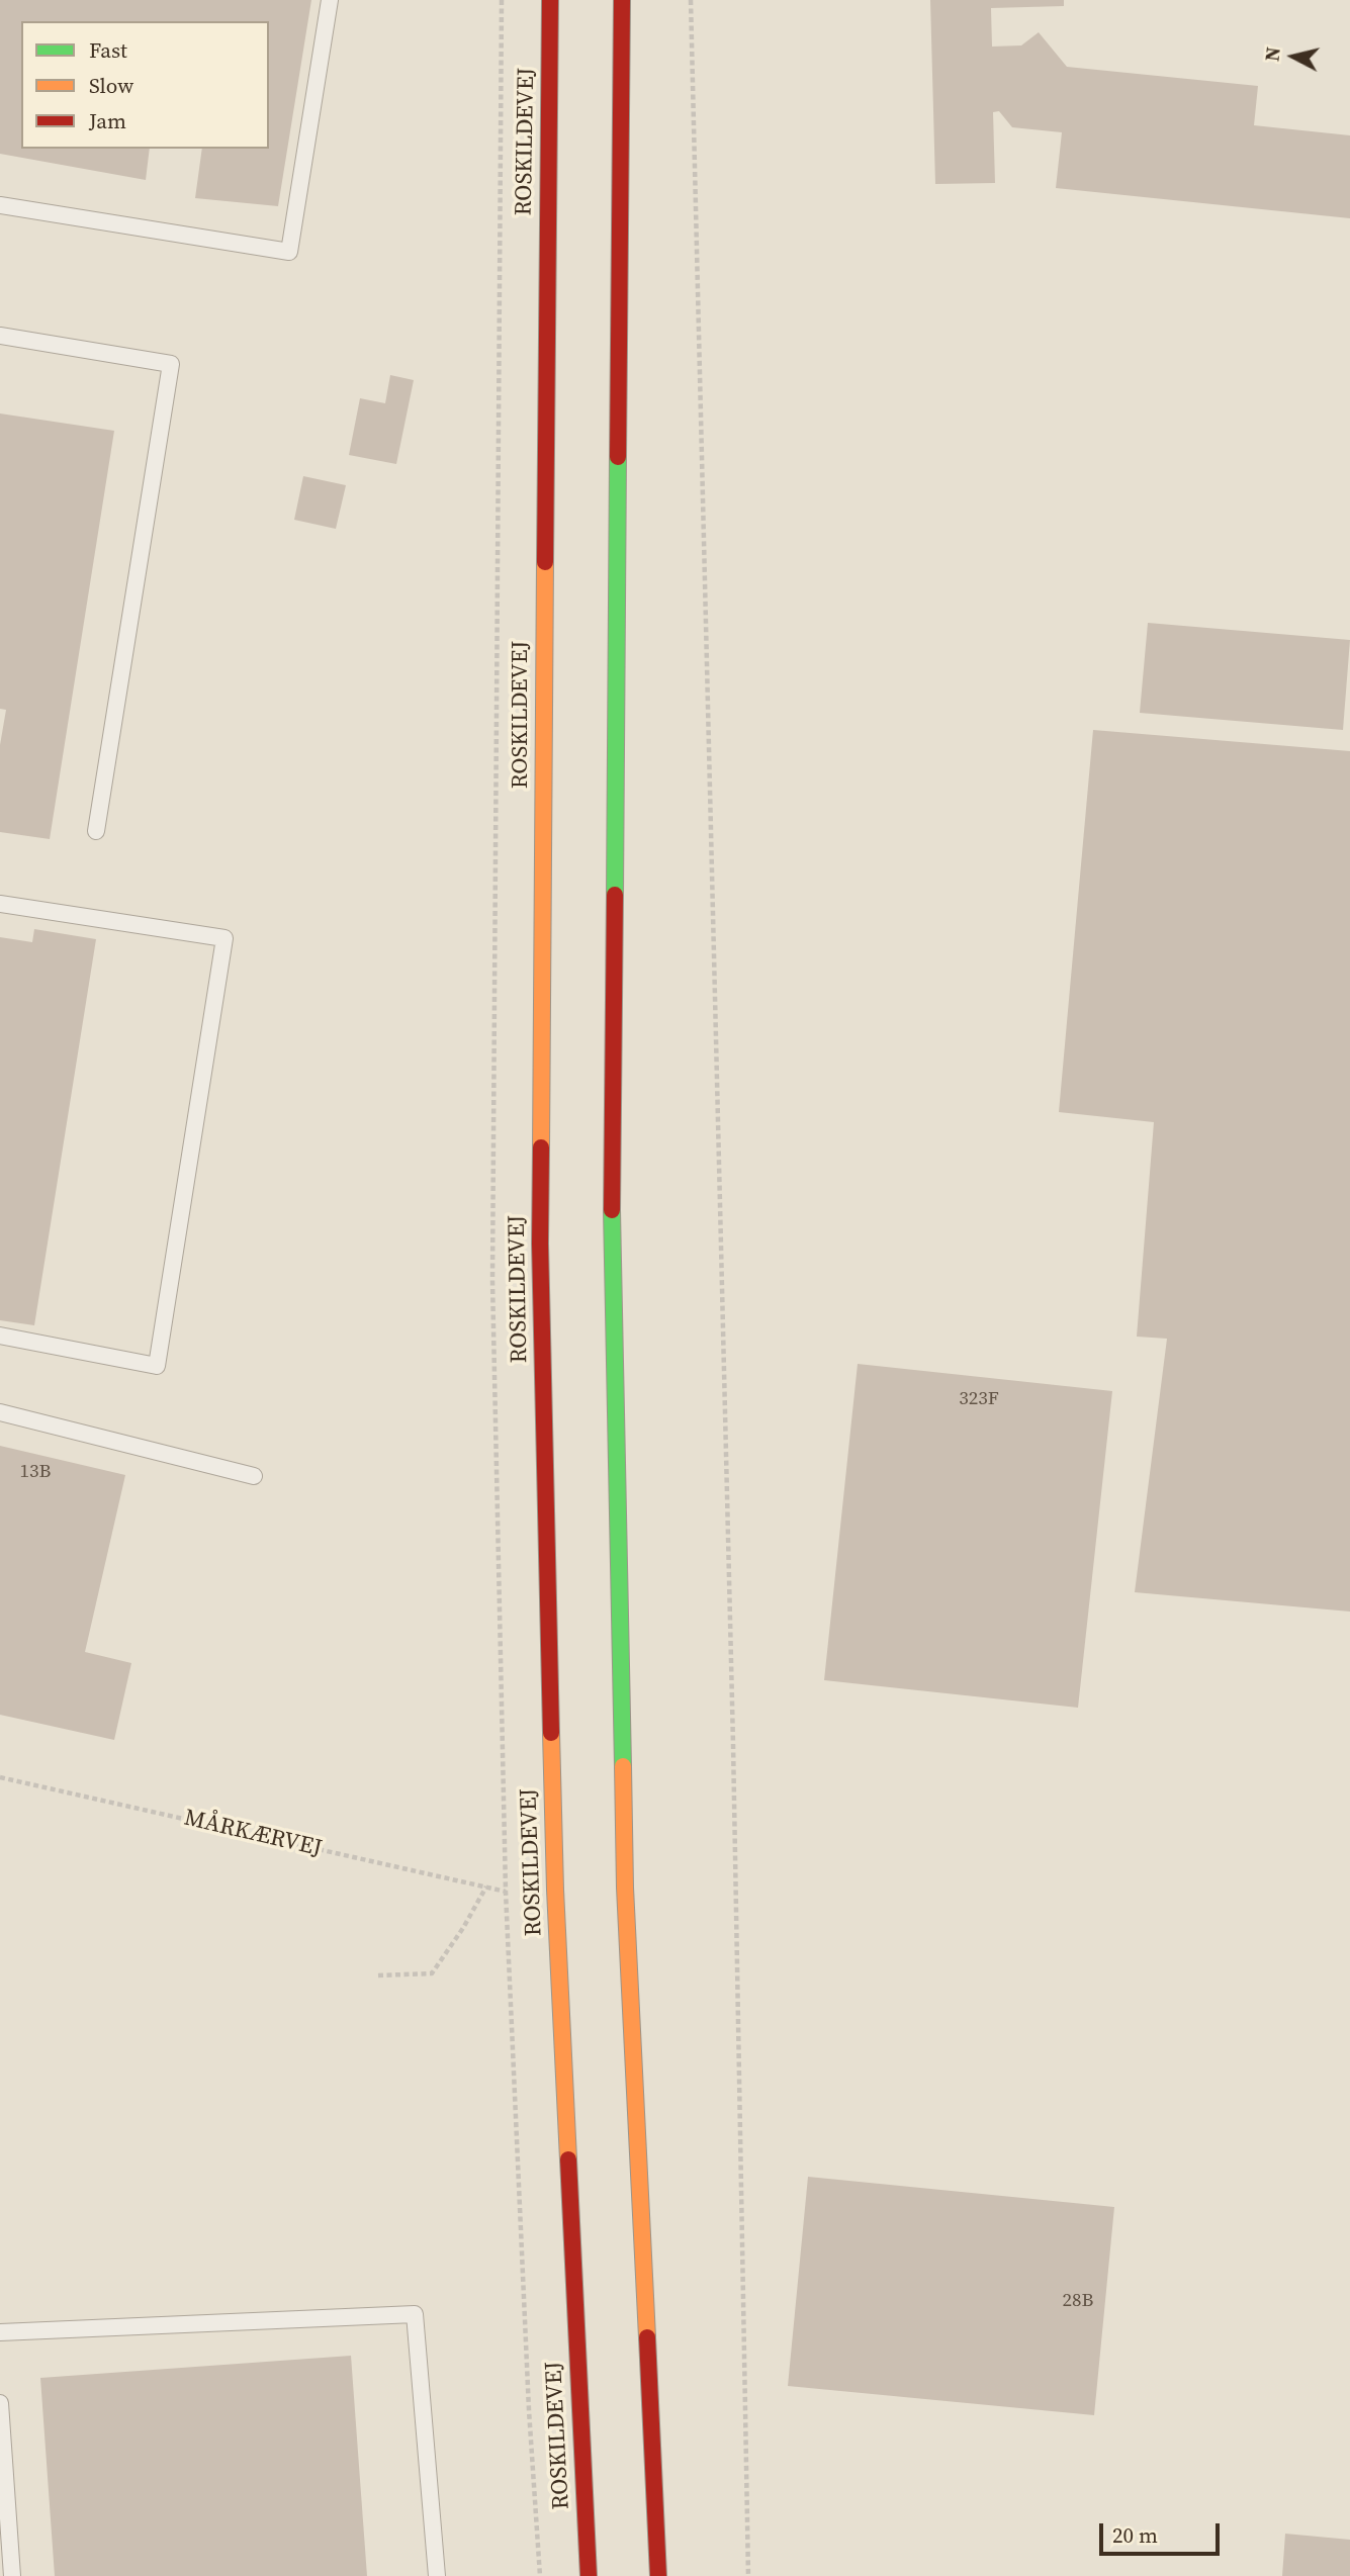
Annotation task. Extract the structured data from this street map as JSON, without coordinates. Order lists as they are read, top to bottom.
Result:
{
  "streets": {
    "main road": ["ROSKILDEVEJ"],
    "path": ["MÅRKÆRVEJ"]
  },
  "house_numbers": ["323F", "13B", "28B"],
  "legend": ["Fast", "Slow", "Jam"],
  "scale_bar": "20 m",
  "north": "left"
}
